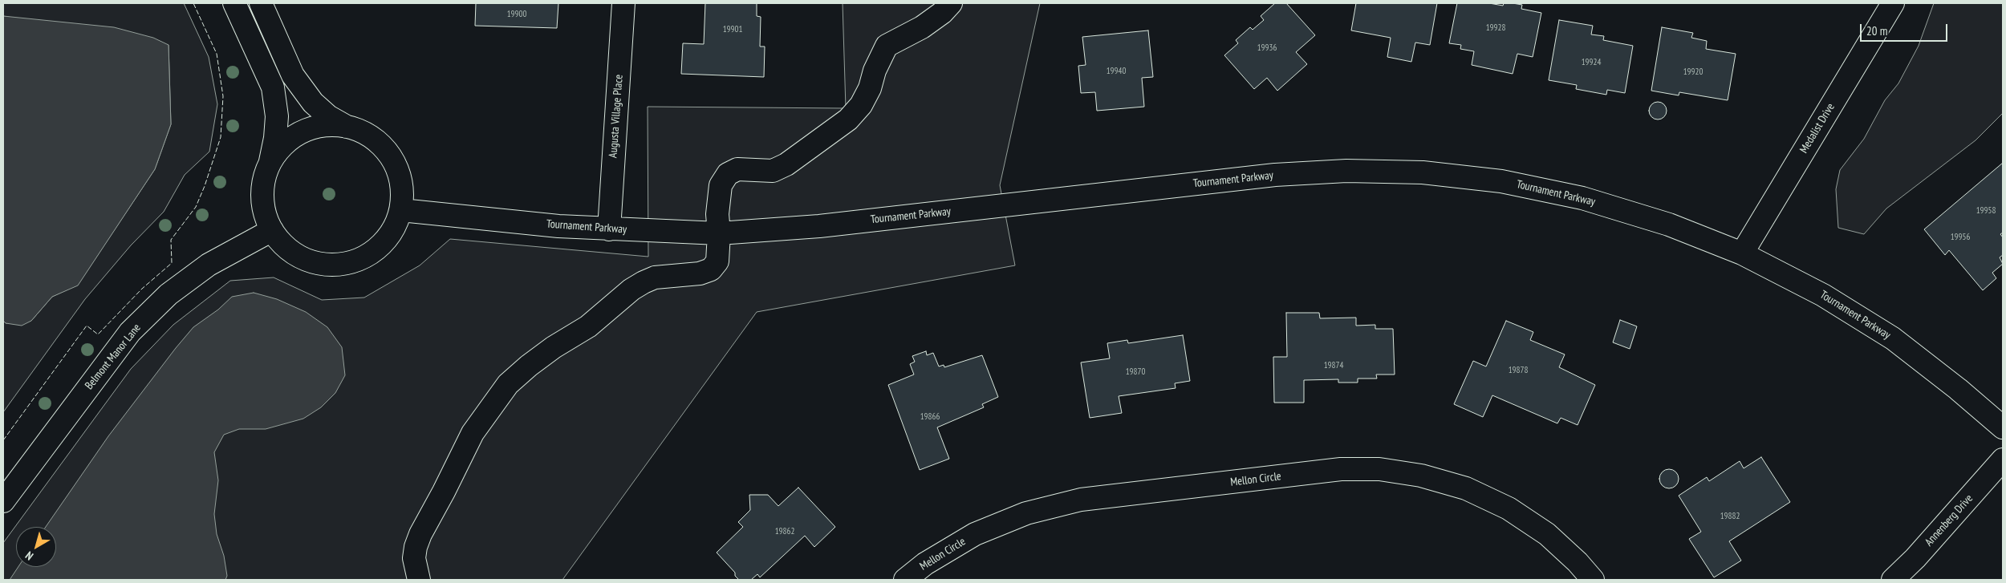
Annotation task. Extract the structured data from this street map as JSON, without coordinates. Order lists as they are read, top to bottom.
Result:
{
  "streets": {
    "street": [
      "Augusta Village Place",
      "Medalist Drive",
      "Tournament Parkway",
      "Belmont Manor Lane",
      "Mellon Circle",
      "Annenberg Drive"
    ]
  },
  "crossings": [
    ["Augusta Village Place", "Tournament Parkway"],
    ["Medalist Drive", "Tournament Parkway"],
    ["Tournament Parkway", "Belmont Manor Lane"]
  ],
  "house_numbers": [
    "19900",
    "19928",
    "19901",
    "19936",
    "19924",
    "19940",
    "19920",
    "19958",
    "19956",
    "19874",
    "19878",
    "19870",
    "19866",
    "19882",
    "19862"
  ],
  "scale_bar": "20 m",
  "north": "bottom left"
}
